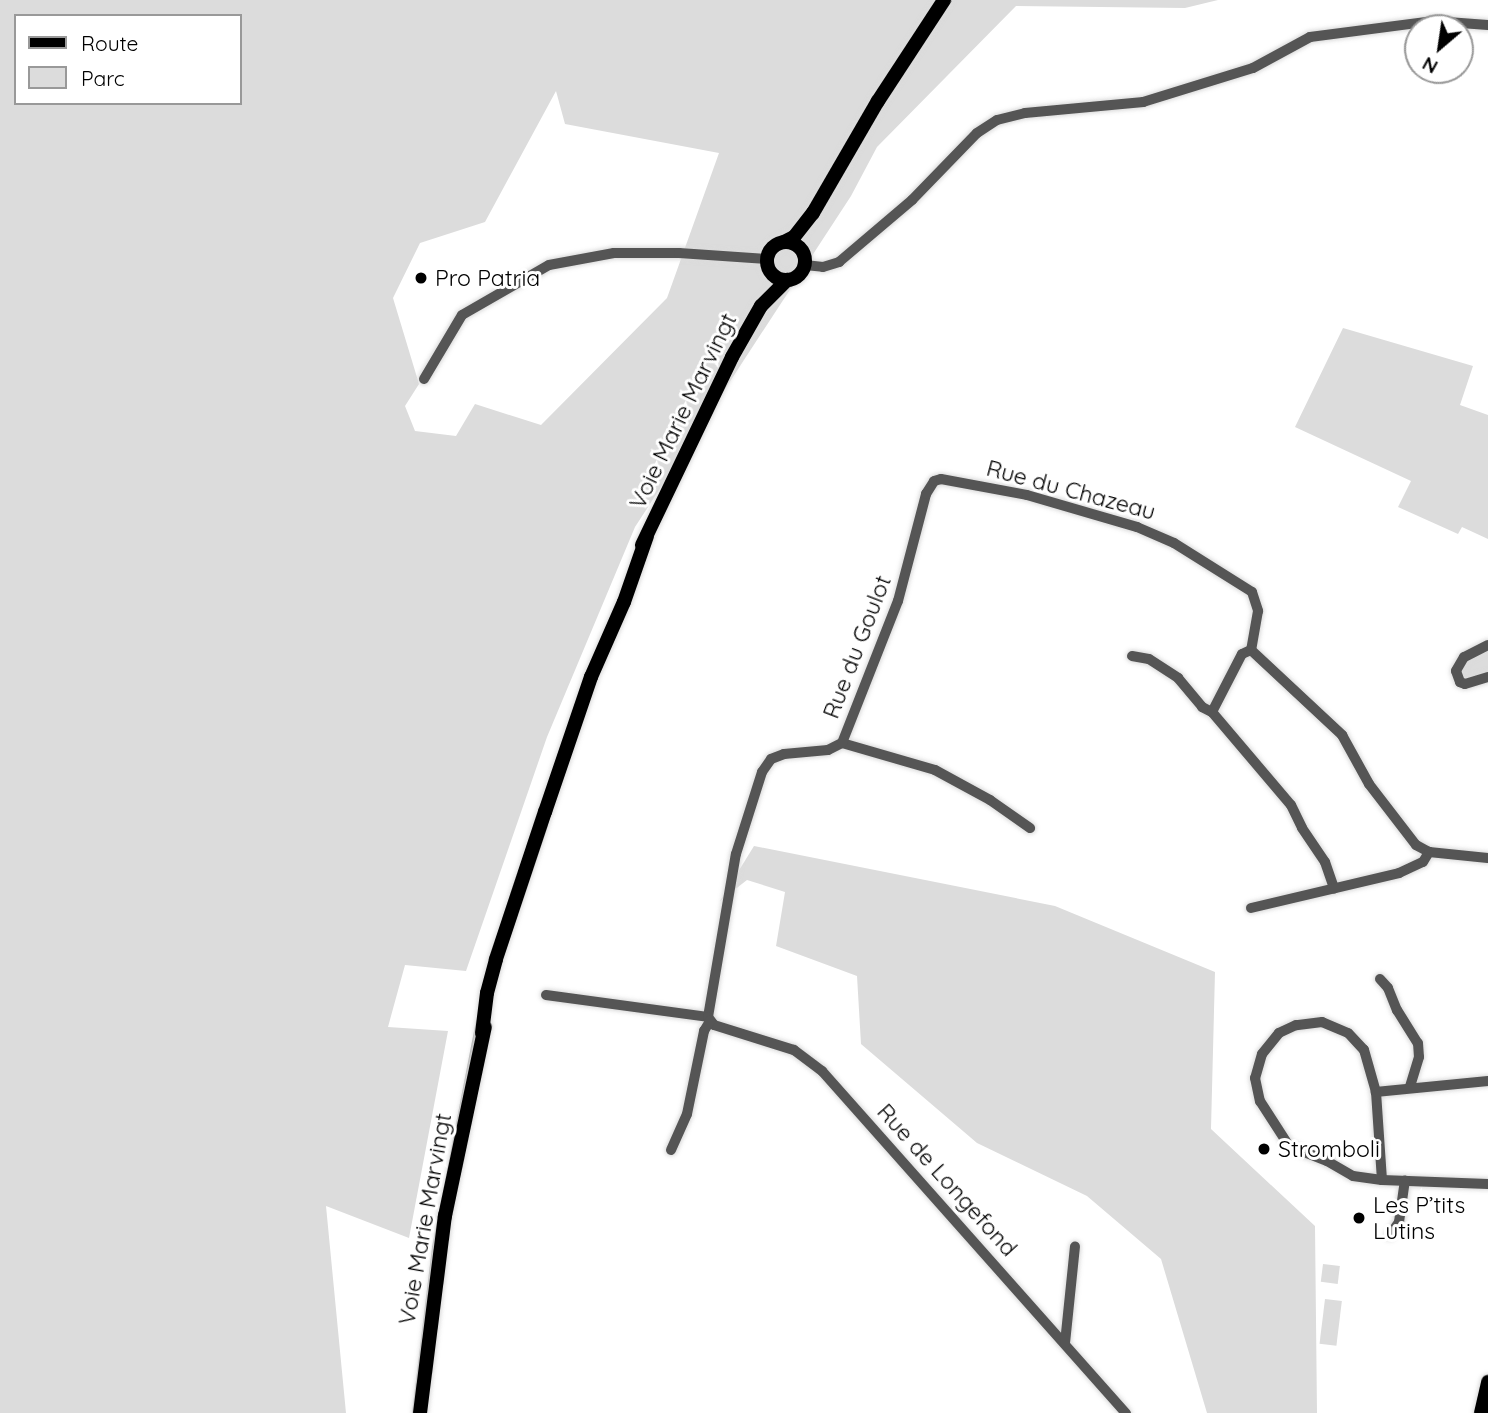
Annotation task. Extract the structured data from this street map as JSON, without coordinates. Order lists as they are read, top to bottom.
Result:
{
  "streets": {
    "main road": ["Voie Marie Marvingt"],
    "street": ["Rue du Chazeau", "Rue du Goulot", "Rue de Longefond"]
  },
  "crossings": [
    ["Rue du Chazeau", "Rue du Goulot"],
    ["Rue du Goulot", "Rue de Longefond"]
  ],
  "places": ["Pro Patria", "Stromboli", "Les P’tits Lutins"],
  "legend": ["Route", "Parc"],
  "north": "bottom left"
}
